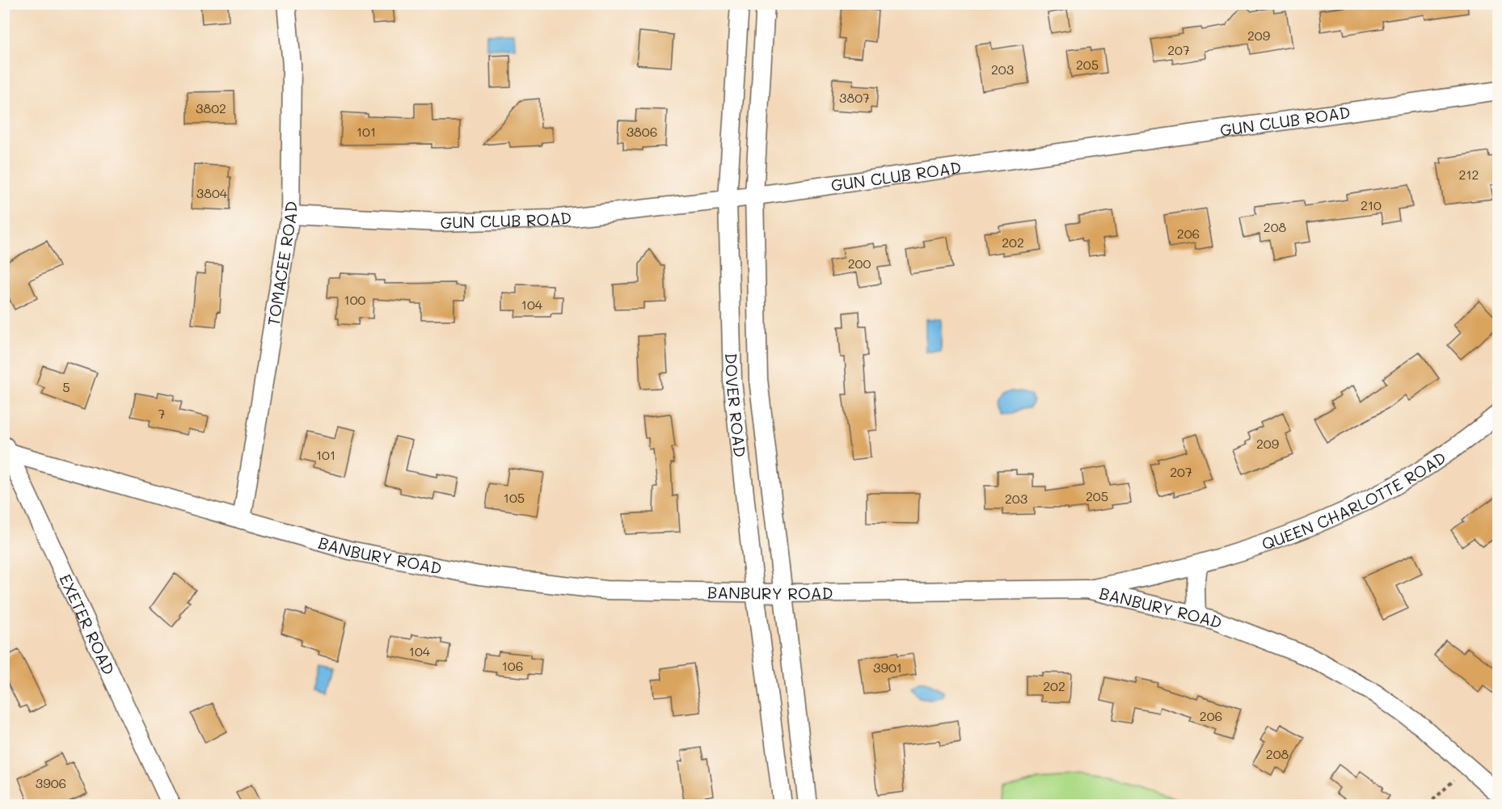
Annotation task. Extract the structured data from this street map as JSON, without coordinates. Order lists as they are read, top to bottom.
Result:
{
  "streets": {
    "street": [
      "GUN CLUB ROAD",
      "TOMACEE ROAD",
      "DOVER ROAD",
      "QUEEN CHARLOTTE ROAD",
      "BANBURY ROAD",
      "EXETER ROAD"
    ]
  },
  "crossings": [
    ["GUN CLUB ROAD", "TOMACEE ROAD"],
    ["GUN CLUB ROAD", "DOVER ROAD"],
    ["TOMACEE ROAD", "BANBURY ROAD"],
    ["DOVER ROAD", "BANBURY ROAD"],
    ["QUEEN CHARLOTTE ROAD", "BANBURY ROAD"],
    ["BANBURY ROAD", "EXETER ROAD"]
  ],
  "house_numbers": [
    "209",
    "207",
    "205",
    "203",
    "3807",
    "3802",
    "101",
    "3806",
    "212",
    "3804",
    "210",
    "208",
    "206",
    "202",
    "200",
    "100",
    "104",
    "5",
    "7",
    "209",
    "101",
    "207",
    "205",
    "105",
    "203",
    "104",
    "106",
    "3901",
    "202",
    "206",
    "208",
    "3906"
  ]
}
